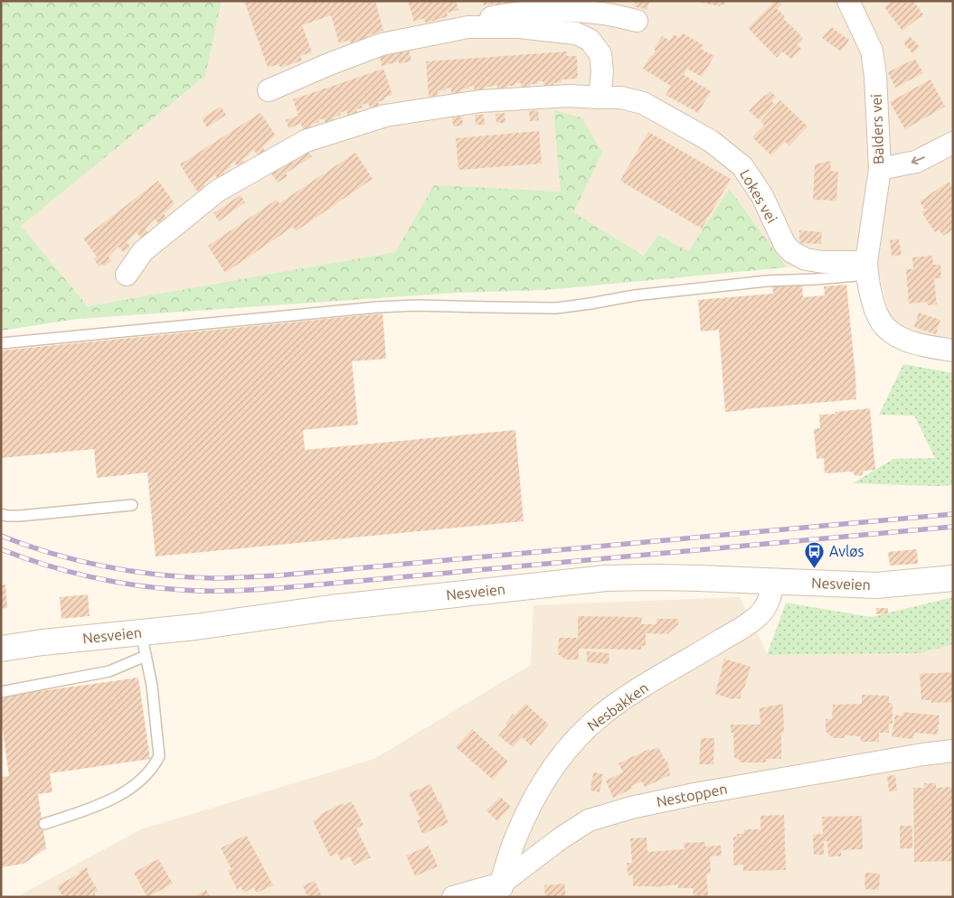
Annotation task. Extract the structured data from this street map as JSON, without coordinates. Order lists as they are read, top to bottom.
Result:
{
  "streets": {
    "street": [
      "Balders vei",
      "Lokes vei",
      "Nesveien",
      "Nesbakken",
      "Nestoppen"
    ]
  },
  "crossings": [
    ["Balders vei", "Lokes vei"],
    ["Nesveien", "Nesbakken"],
    ["Nesbakken", "Nestoppen"]
  ],
  "places": {
    "bus stop": ["Avløs"]
  }
}
